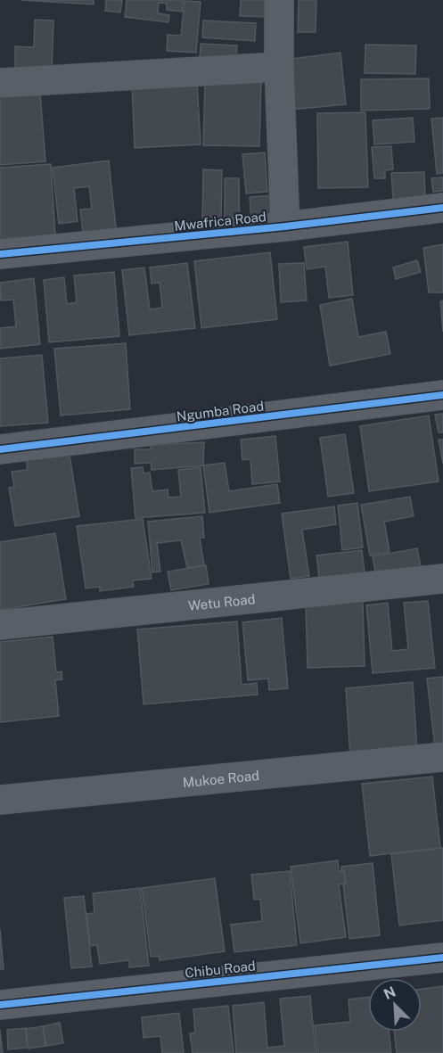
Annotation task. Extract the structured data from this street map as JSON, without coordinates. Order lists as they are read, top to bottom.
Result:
{
  "streets": {
    "street": [
      "Mwafrica Road",
      "Ngumba Road",
      "Wetu Road",
      "Mukoe Road",
      "Chibu Road"
    ]
  },
  "north": "top left"
}
